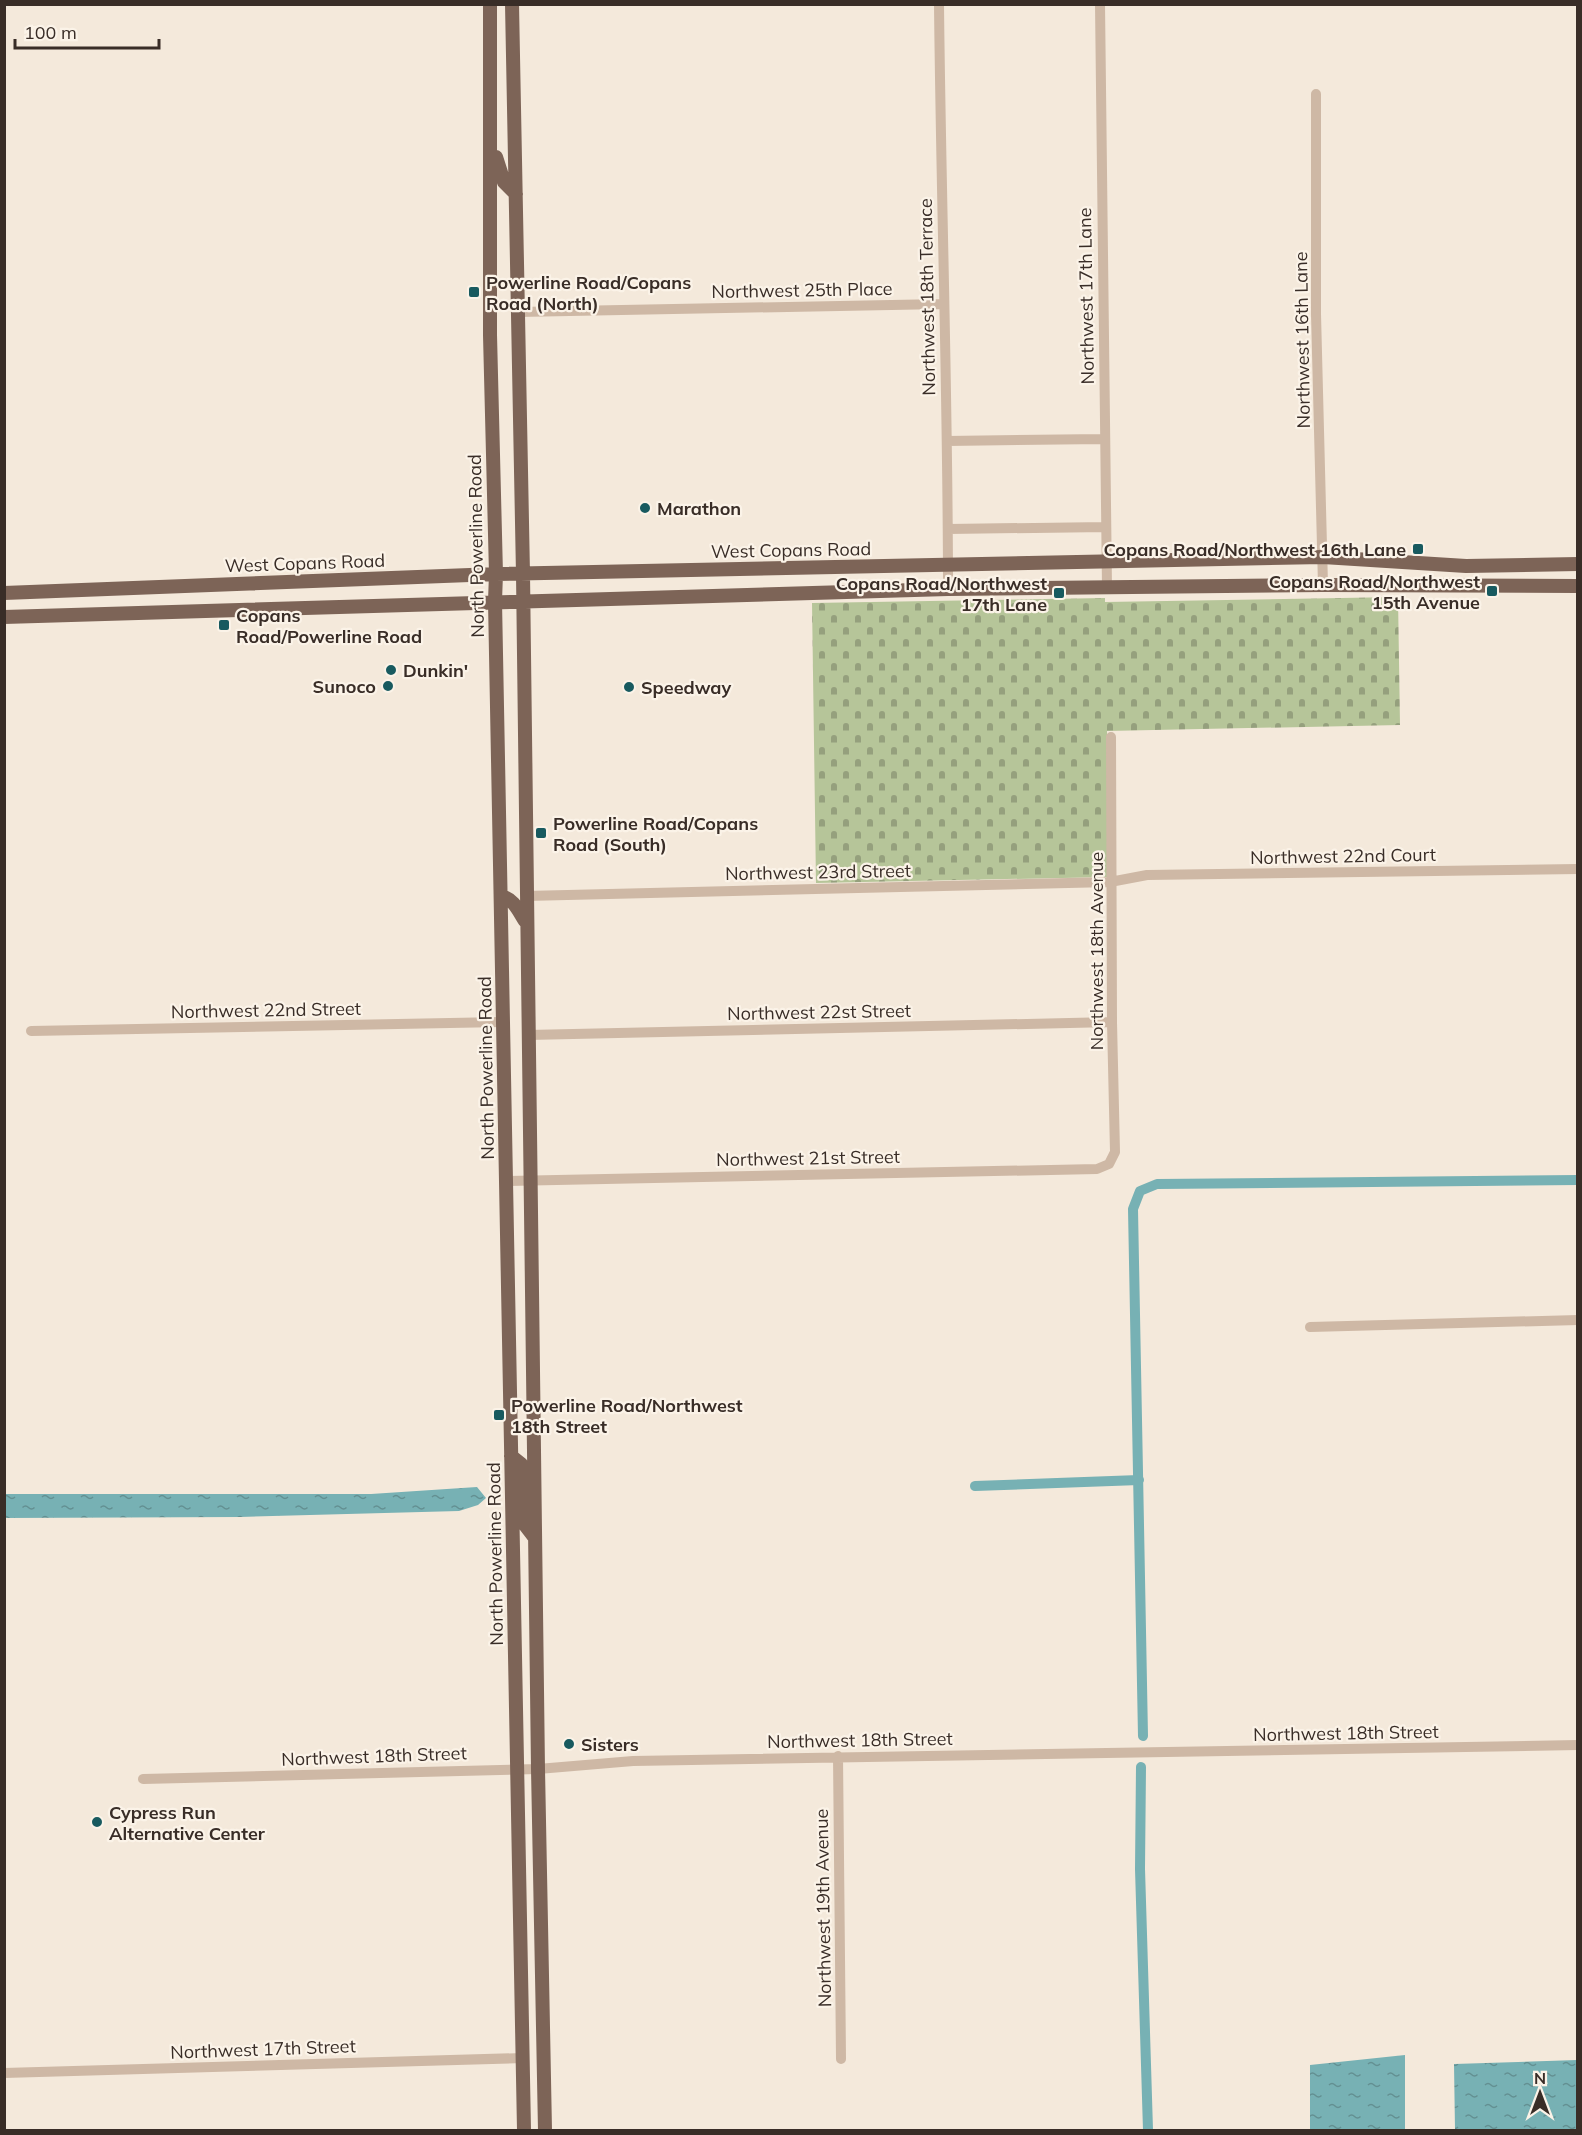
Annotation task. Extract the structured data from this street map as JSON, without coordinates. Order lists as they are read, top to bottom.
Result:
{
  "streets": {
    "main road": ["North Powerline Road", "West Copans Road"],
    "street": [
      "Northwest 25th Place",
      "Northwest 17th Lane",
      "Northwest 18th Terrace",
      "Northwest 16th Lane",
      "Northwest 22nd Court",
      "Northwest 23rd Street",
      "Northwest 18th Avenue",
      "Northwest 22nd Street",
      "Northwest 22st Street",
      "Northwest 21st Street",
      "Northwest 18th Street",
      "Northwest 19th Avenue",
      "Northwest 17th Street"
    ]
  },
  "crossings": [
    ["Northwest 25th Place", "Northwest 18th Terrace"],
    ["Northwest 17th Lane", "West Copans Road"],
    ["Northwest 18th Terrace", "West Copans Road"],
    ["Northwest 16th Lane", "West Copans Road"],
    ["North Powerline Road", "West Copans Road"],
    ["North Powerline Road", "Northwest 22nd Street"],
    ["North Powerline Road", "Northwest 21st Street"],
    ["North Powerline Road", "Northwest 18th Street"],
    ["North Powerline Road", "Northwest 17th Street"],
    ["Northwest 22nd Court", "Northwest 23rd Street"],
    ["Northwest 22nd Court", "Northwest 18th Avenue"],
    ["Northwest 23rd Street", "Northwest 18th Avenue"],
    ["Northwest 18th Avenue", "Northwest 22st Street"],
    ["Northwest 18th Avenue", "Northwest 21st Street"],
    ["Northwest 18th Street", "Northwest 19th Avenue"]
  ],
  "places": {
    "transit": [
      "Powerline Road/Copans Road (North)",
      "Copans Road/Northwest 16th Lane",
      "Copans Road/Northwest 15th Avenue",
      "Copans Road/Northwest 17th Lane",
      "Copans Road/Powerline Road",
      "Powerline Road/Copans Road (South)",
      "Powerline Road/Northwest 18th Street"
    ],
    "other": [
      "Marathon",
      "Dunkin'",
      "Sunoco",
      "Speedway",
      "Sisters",
      "Cypress Run Alternative Center"
    ]
  },
  "scale_bar": "100 m",
  "north": "top"
}
